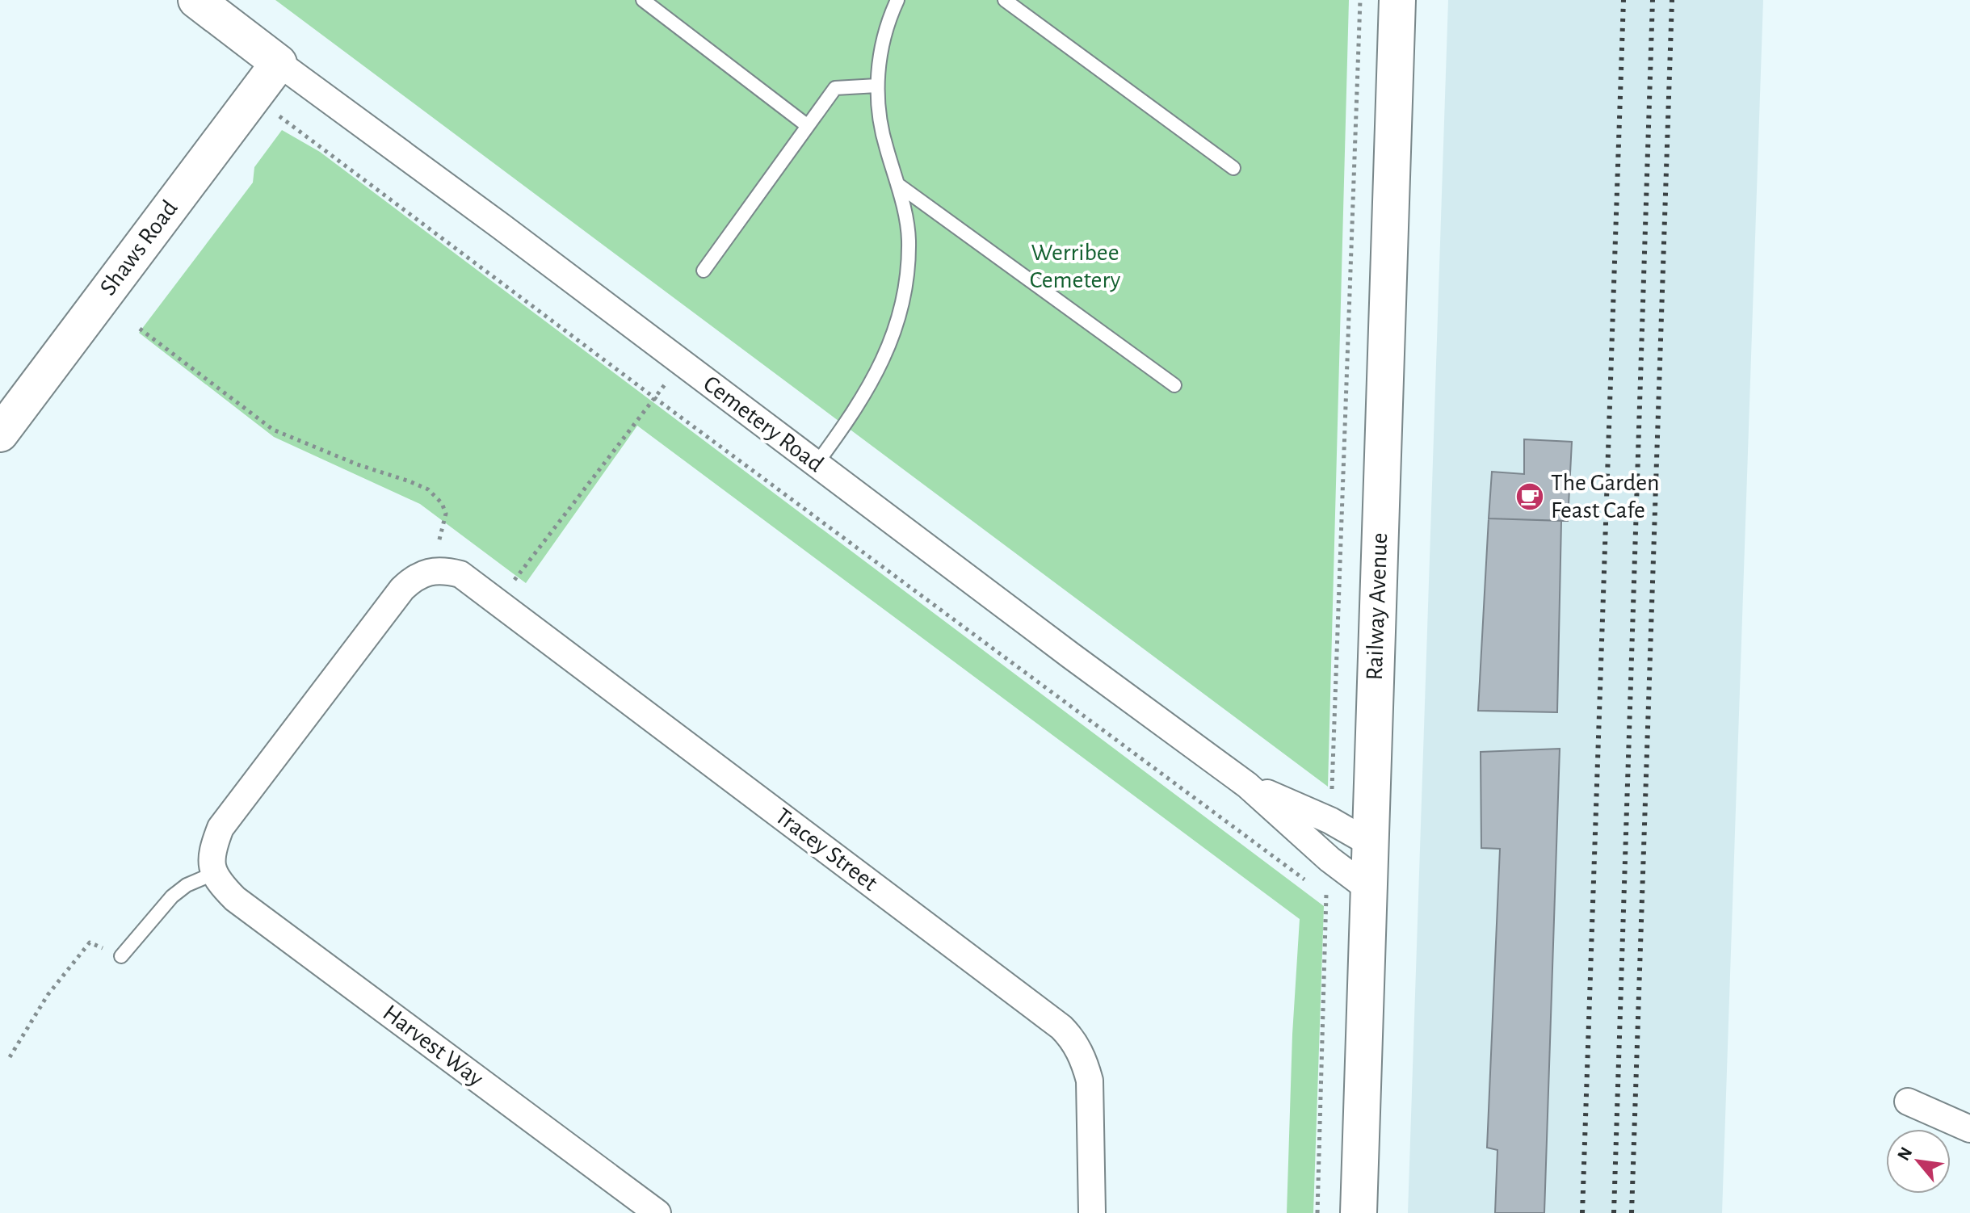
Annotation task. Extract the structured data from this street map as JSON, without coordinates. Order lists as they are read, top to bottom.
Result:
{
  "streets": {
    "street": [
      "Shaws Road",
      "Cemetery Road",
      "Railway Avenue",
      "Tracey Street",
      "Harvest Way"
    ]
  },
  "crossings": [
    ["Shaws Road", "Cemetery Road"],
    ["Cemetery Road", "Railway Avenue"]
  ],
  "parks": ["Werribee Cemetery"],
  "places": {
    "cafe": ["The Garden Feast Cafe"]
  },
  "north": "top left"
}
